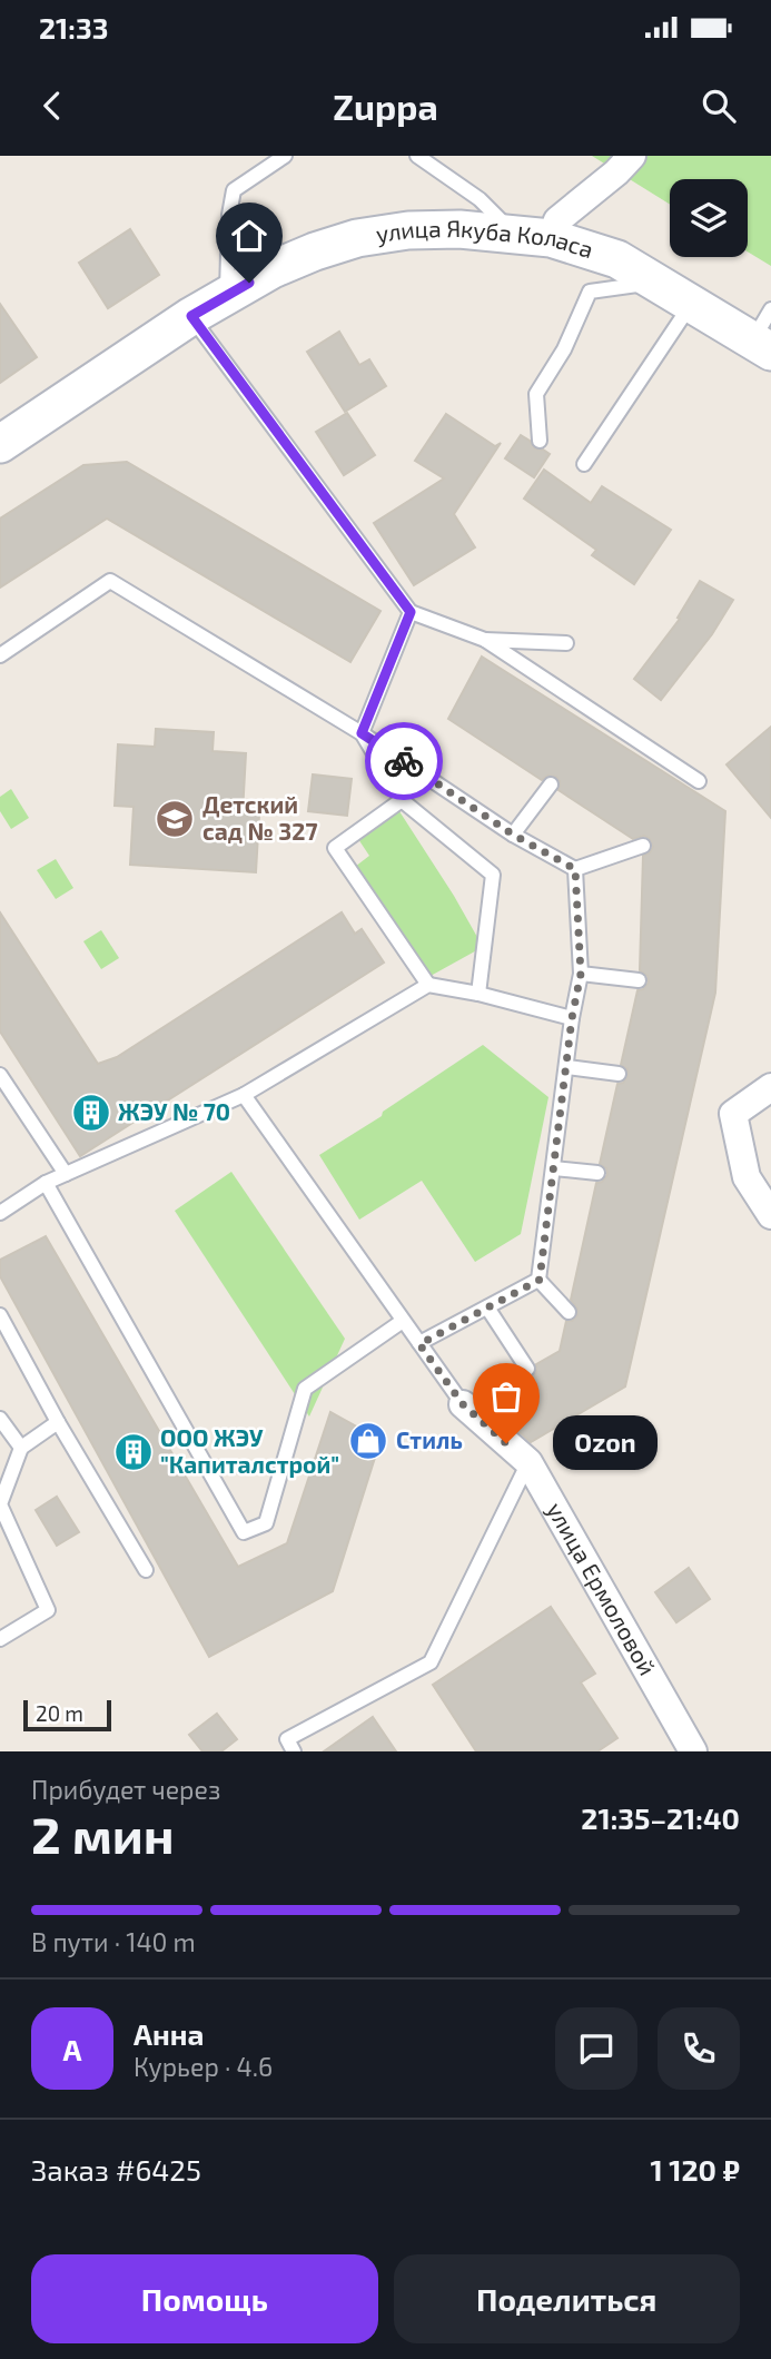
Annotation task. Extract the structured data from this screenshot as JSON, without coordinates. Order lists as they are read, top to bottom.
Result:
{
  "streets": {
    "street": ["улица Якуба Коласа", "улица Ермоловой"]
  },
  "places": {
    "school or university": ["Детский сад № 327"],
    "building": ["ЖЭУ № 70", "ООО ЖЭУ \"Капиталстрой\""],
    "shop": ["Стиль"],
    "other": ["Ozon"]
  },
  "scale_bar": "20 m",
  "page": {
    "status": "21:33",
    "header": "Zuppa",
    "bubble": "Ozon",
    "scale": "20 m",
    "heading": ["2 мин", "Прибудет через", "21:35–21:40"],
    "panel": [
      "Анна",
      "Курьер · 4.6",
      "Заказ #6425",
      "1 120 ₽"
    ],
    "bar": "В пути · 140 m",
    "round": "А",
    "buttons": ["Помощь", "Поделиться"]
  }
}
